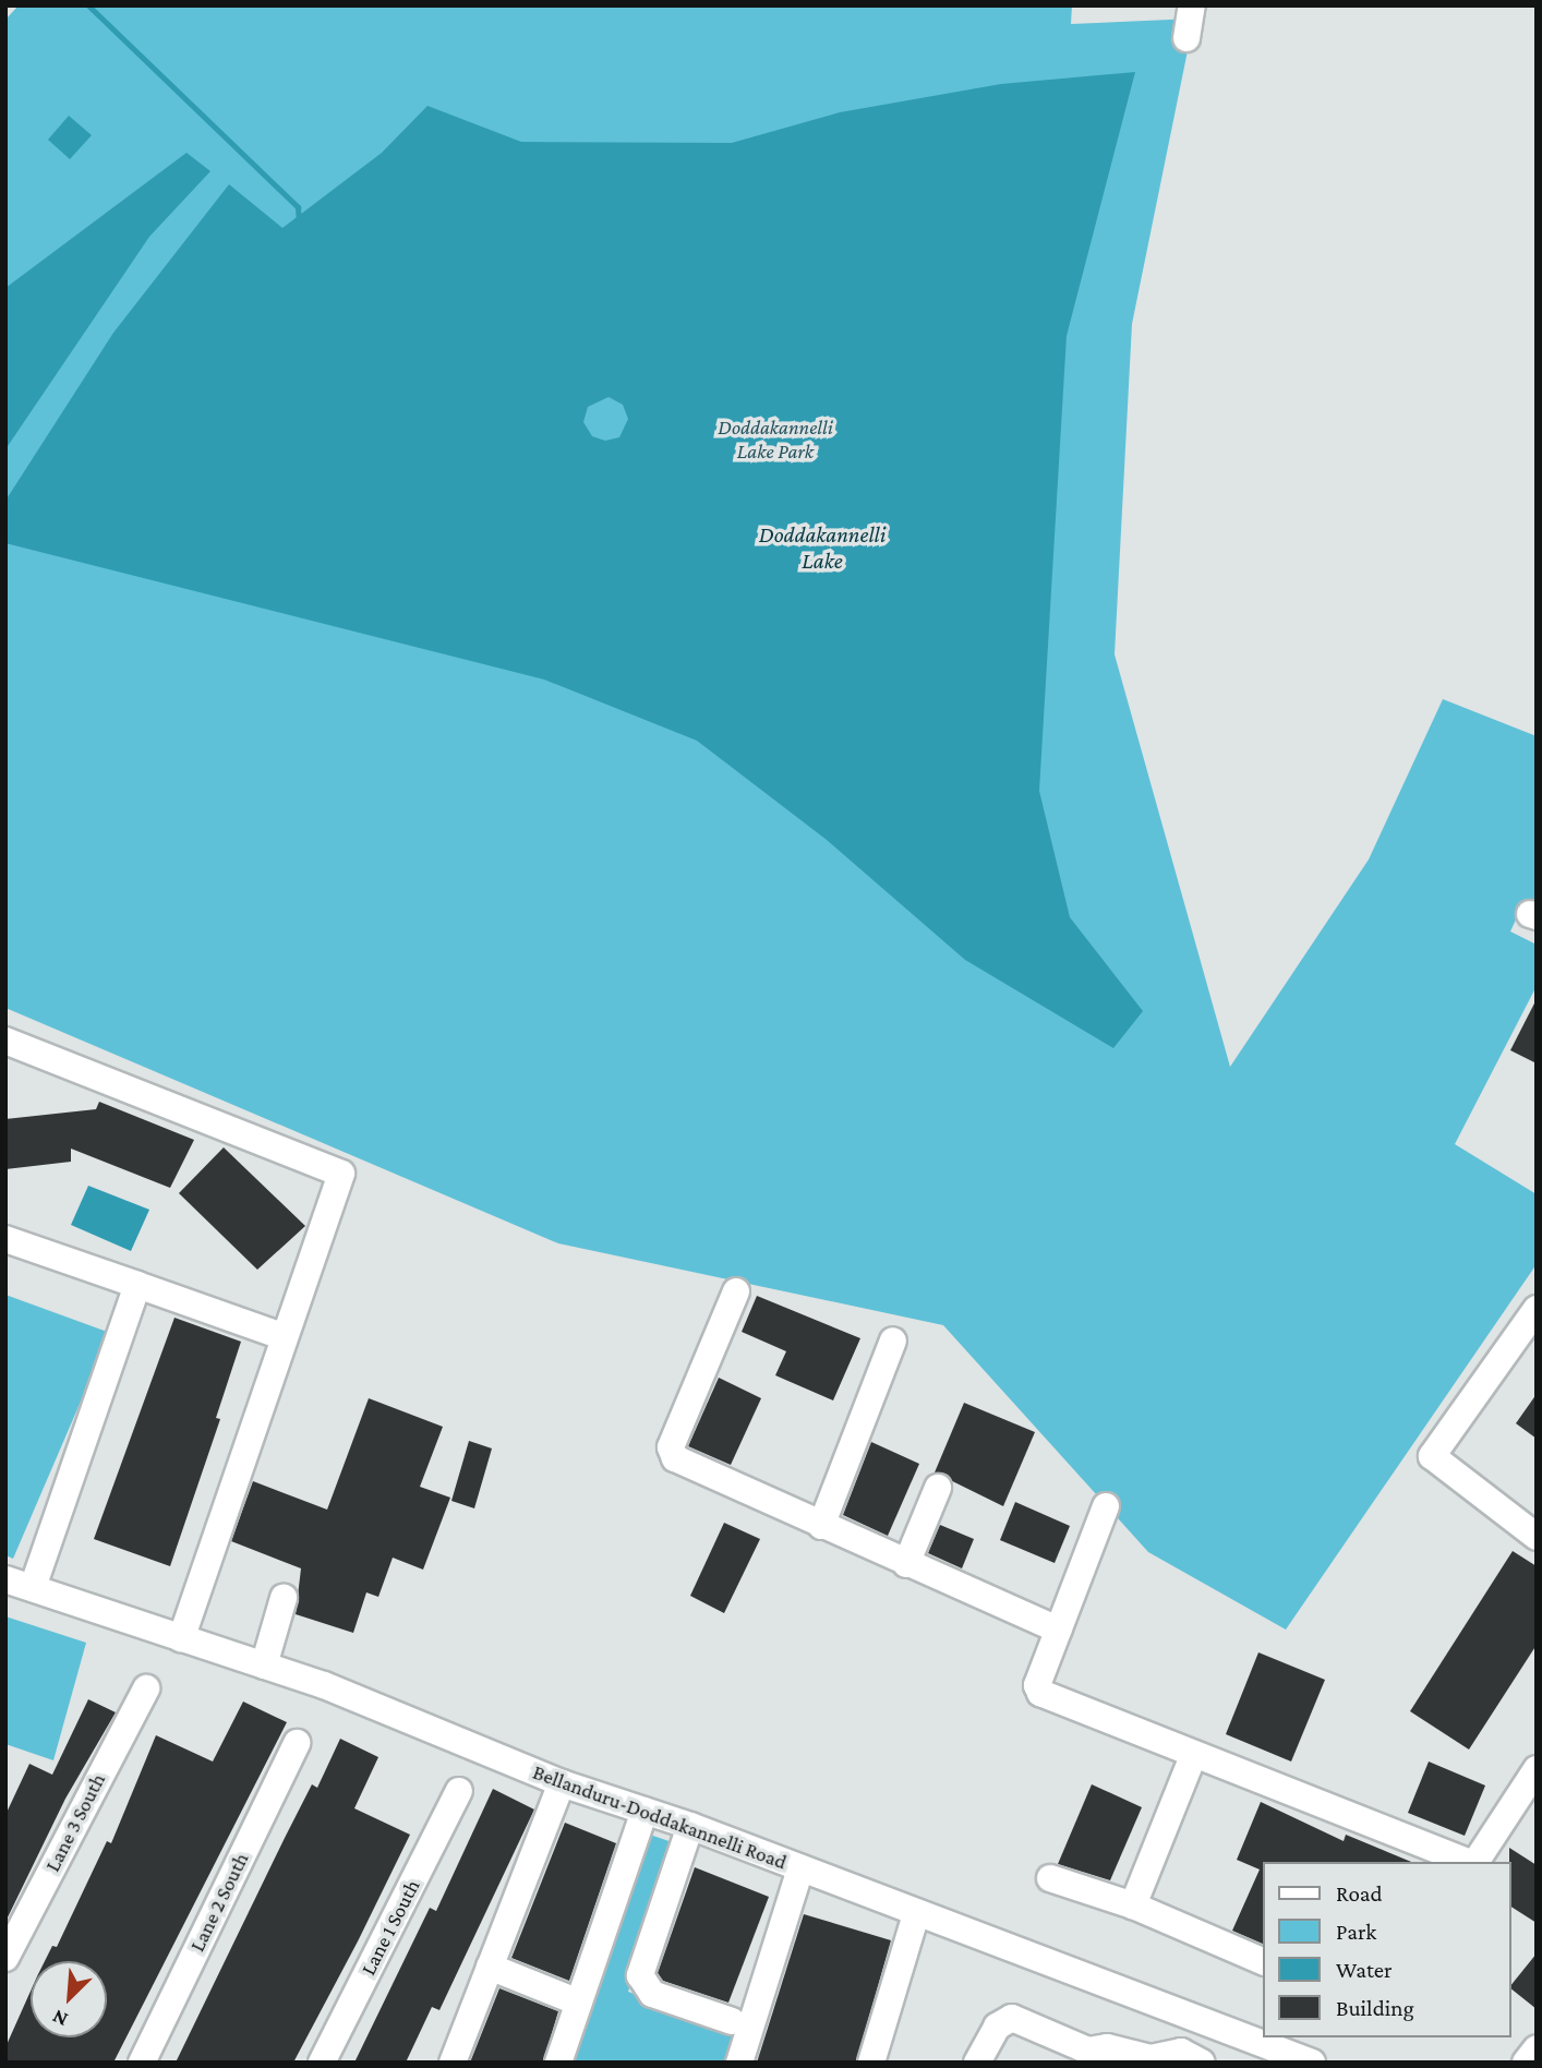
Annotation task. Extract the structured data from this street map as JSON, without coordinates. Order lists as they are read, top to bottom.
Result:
{
  "streets": {
    "street": [
      "Bellanduru-Doddakannelli Road",
      "Lane 3 South",
      "Lane 2 South",
      "Lane 1 South"
    ]
  },
  "water": ["Doddakannelli Lake"],
  "parks": ["Doddakannelli Lake Park"],
  "legend": [
    "Road",
    "Park",
    "Water",
    "Building"
  ],
  "north": "bottom left"
}
